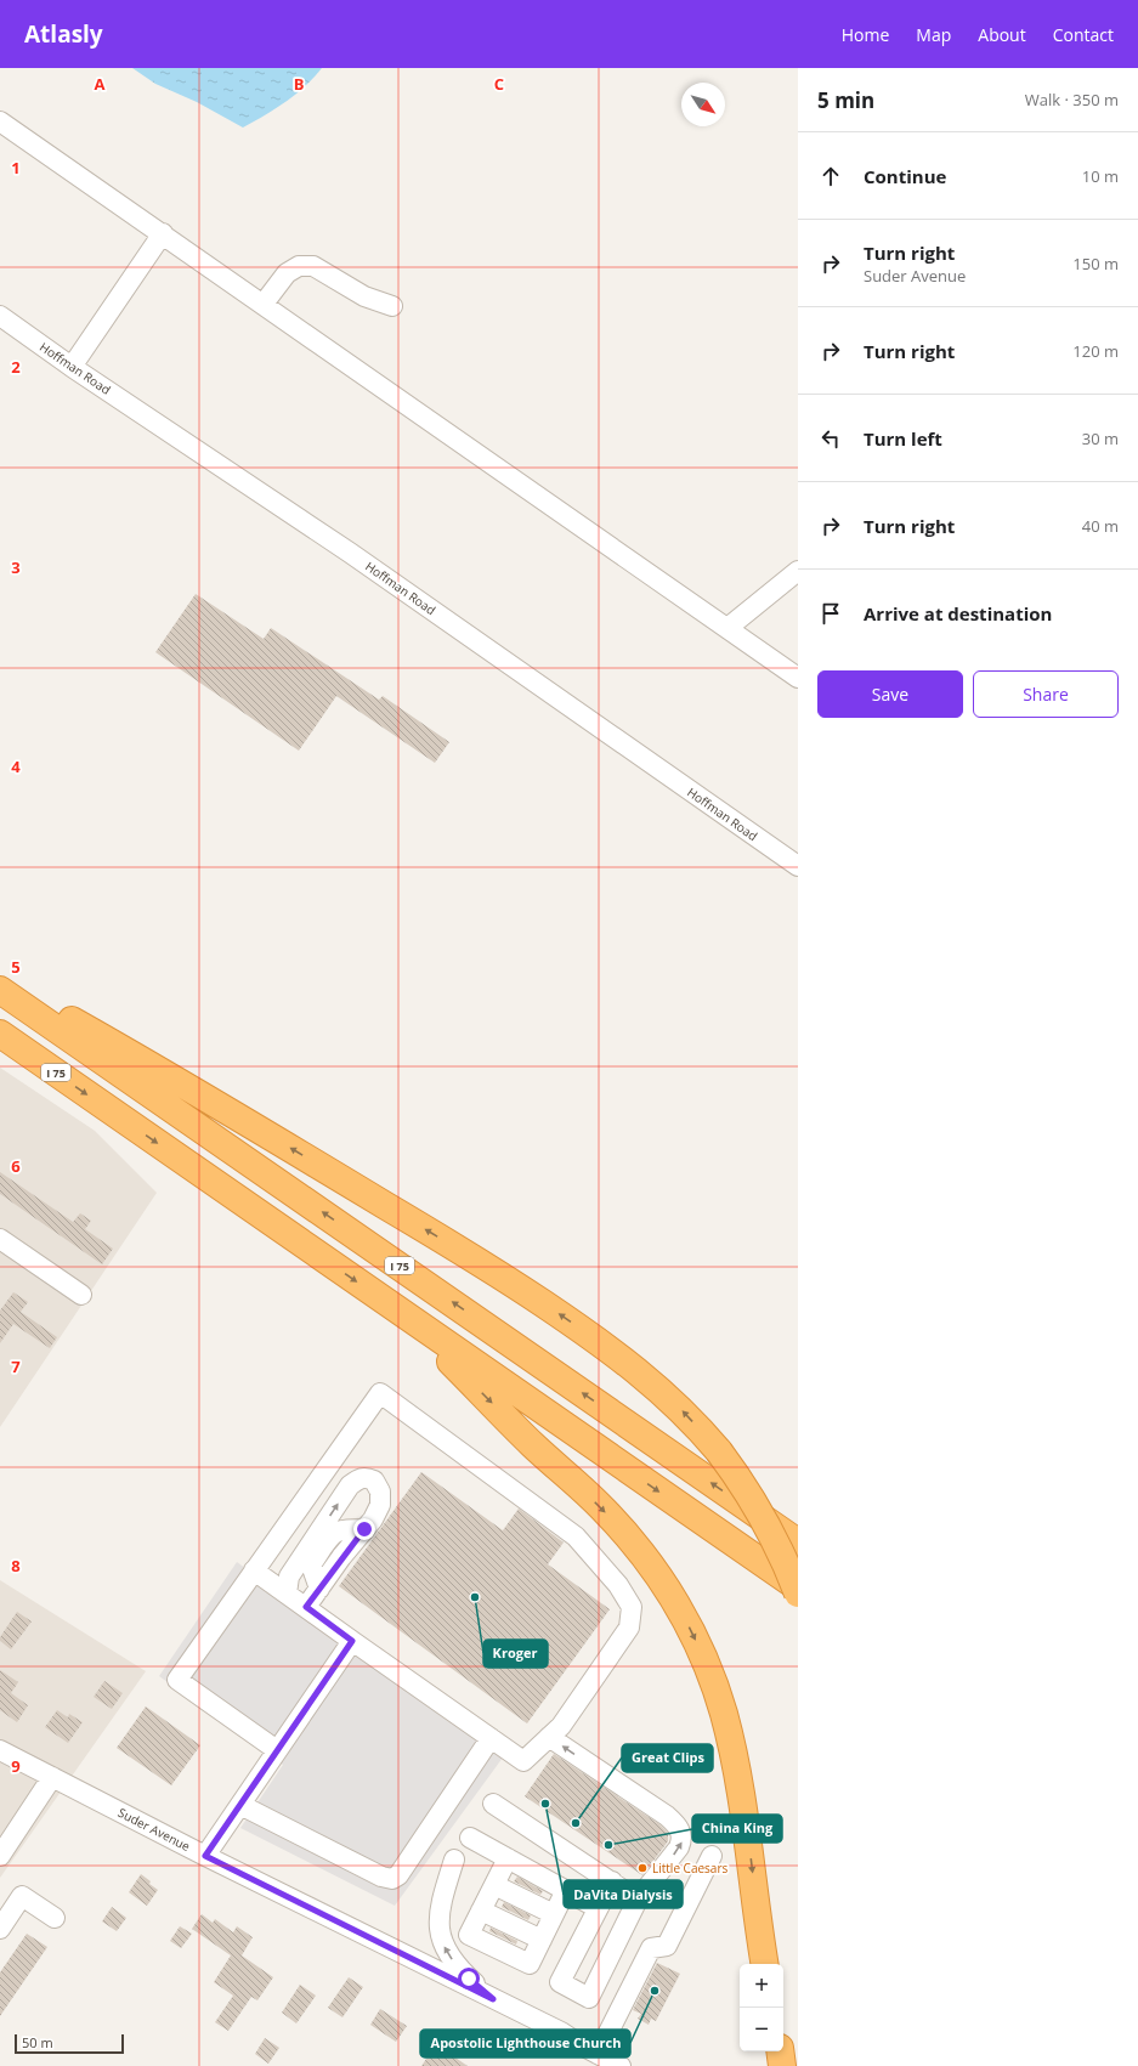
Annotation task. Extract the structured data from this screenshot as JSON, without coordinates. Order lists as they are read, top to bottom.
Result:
{
  "streets": {
    "highway": ["I 75"],
    "street": ["Hoffman Road", "Suder Avenue"]
  },
  "places": [
    "Kroger",
    "DaVita Dialysis",
    "Great Clips",
    "China King",
    "Little Caesars",
    "Apostolic Lighthouse Church"
  ],
  "scale_bar": "50 m",
  "north": "bottom right",
  "page": {
    "header": "Atlasly",
    "nav": [
      "Home",
      "Map",
      "About",
      "Contact"
    ],
    "heading": ["5 min", "Walk · 350 m"],
    "list": [
      ["Continue", "10 m"],
      ["Turn right", "Suder Avenue", "150 m"],
      ["Turn right", "120 m"],
      ["Turn left", "30 m"],
      ["Turn right", "40 m"],
      "Arrive at destination"
    ],
    "buttons": ["Save", "Share"],
    "map_buttons": ["+", "−"],
    "scale": "50 m"
  },
  "grid": {
    "columns": ["A", "B", "C"],
    "rows": [
      "1",
      "2",
      "3",
      "4",
      "5",
      "6",
      "7",
      "8",
      "9"
    ]
  }
}
